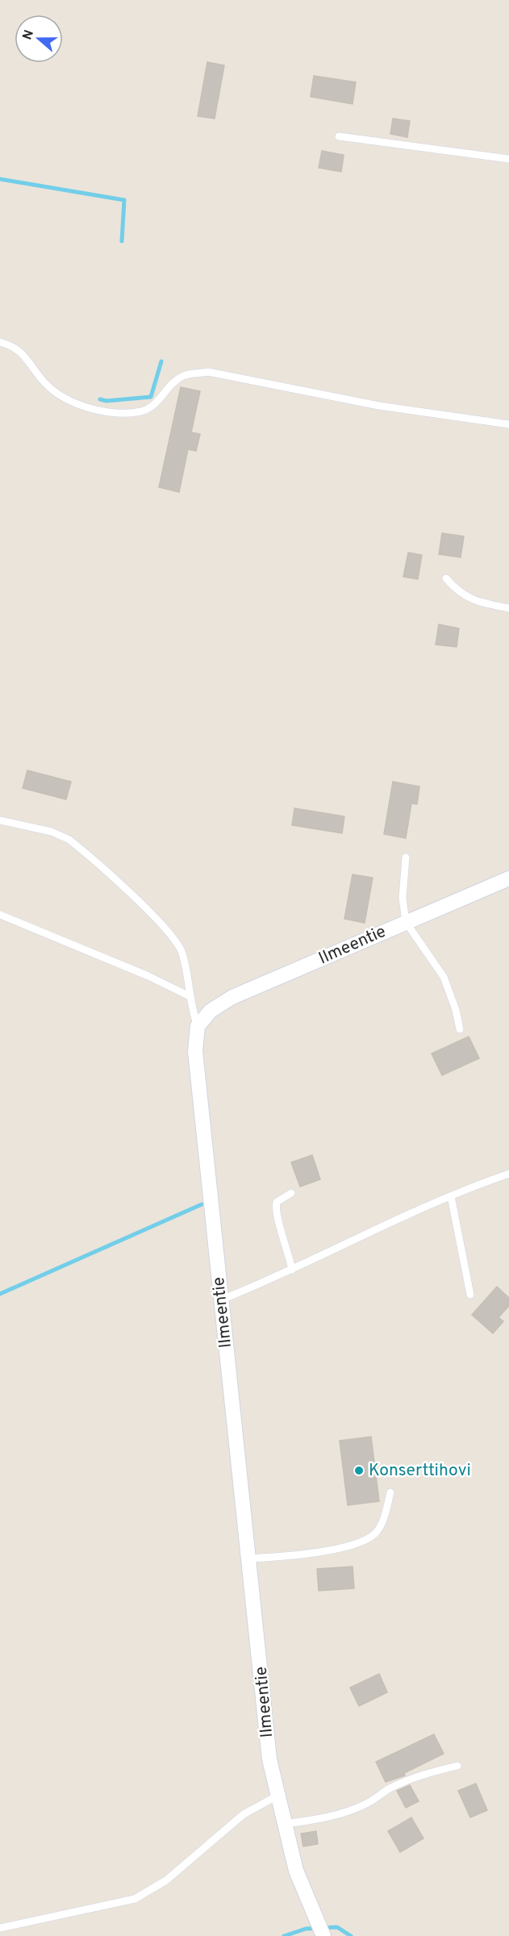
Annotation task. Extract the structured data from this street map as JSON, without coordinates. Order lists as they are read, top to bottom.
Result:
{
  "streets": {
    "street": ["Ilmeentie"]
  },
  "places": ["Konserttihovi"],
  "north": "left"
}
